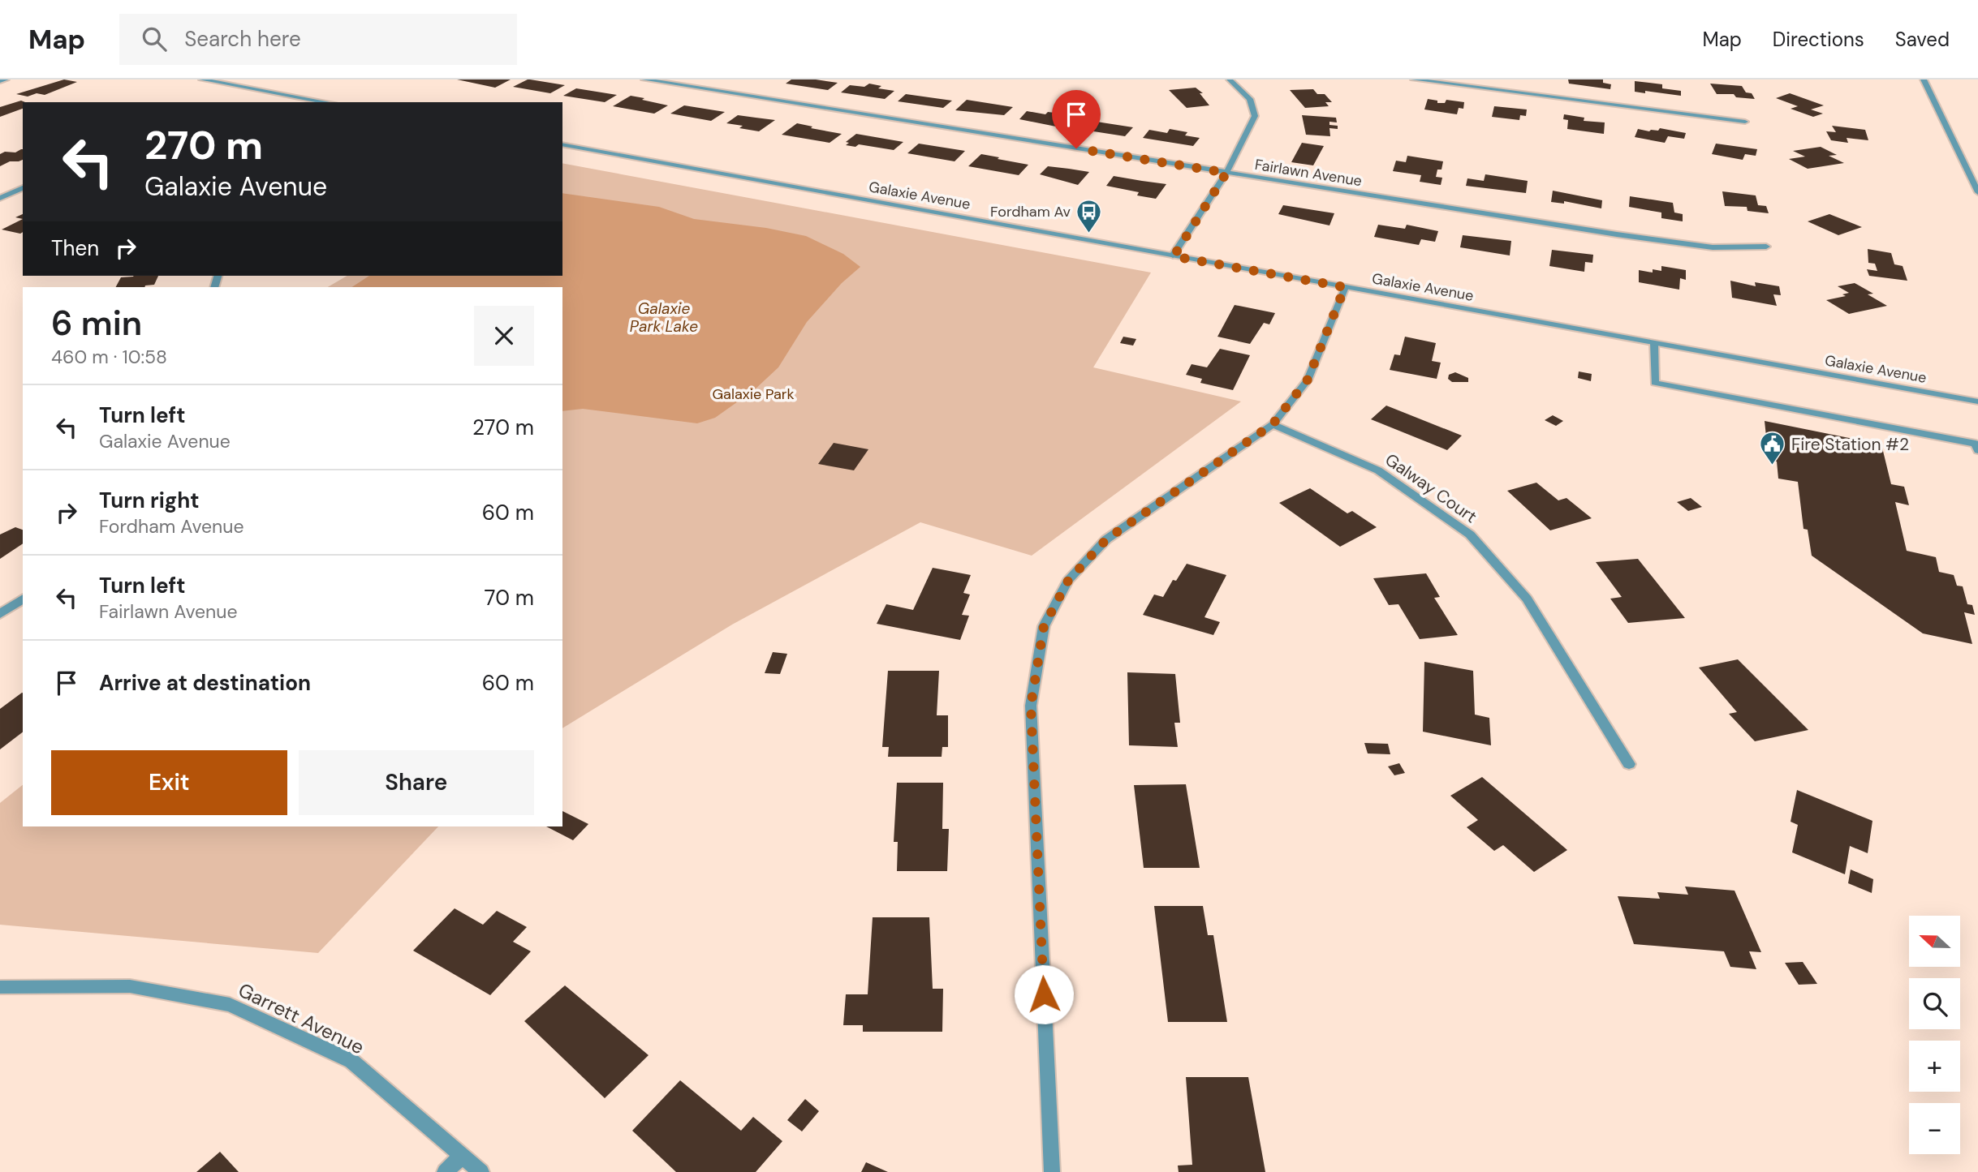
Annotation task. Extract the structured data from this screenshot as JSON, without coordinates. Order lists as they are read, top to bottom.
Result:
{
  "streets": {
    "street": [
      "Fairlawn Avenue",
      "Galaxie Avenue",
      "Galway Court",
      "Garrett Avenue"
    ]
  },
  "water": ["Galaxie Park Lake"],
  "parks": ["Galaxie Park"],
  "places": {
    "bus stop": ["Fordham Av"],
    "public building": ["Fire Station #2"]
  },
  "north": "left",
  "page": {
    "header": "Map",
    "search": "Search here",
    "nav": ["Map", "Directions", "Saved"],
    "turn": ["270 m", "Galaxie Avenue"],
    "then": "Then",
    "heading": ["6 min", "460 m · 10:58"],
    "list": [
      {
        "name": "Turn left",
        "note": "Galaxie Avenue",
        "value": "270 m"
      },
      {
        "name": "Turn right",
        "note": "Fordham Avenue",
        "value": "60 m"
      },
      {
        "name": "Turn left",
        "note": "Fairlawn Avenue",
        "value": "70 m"
      },
      {
        "name": "Arrive at destination",
        "value": "60 m"
      }
    ],
    "buttons": ["Exit", "Share"],
    "map_buttons": ["+", "−"]
  }
}
